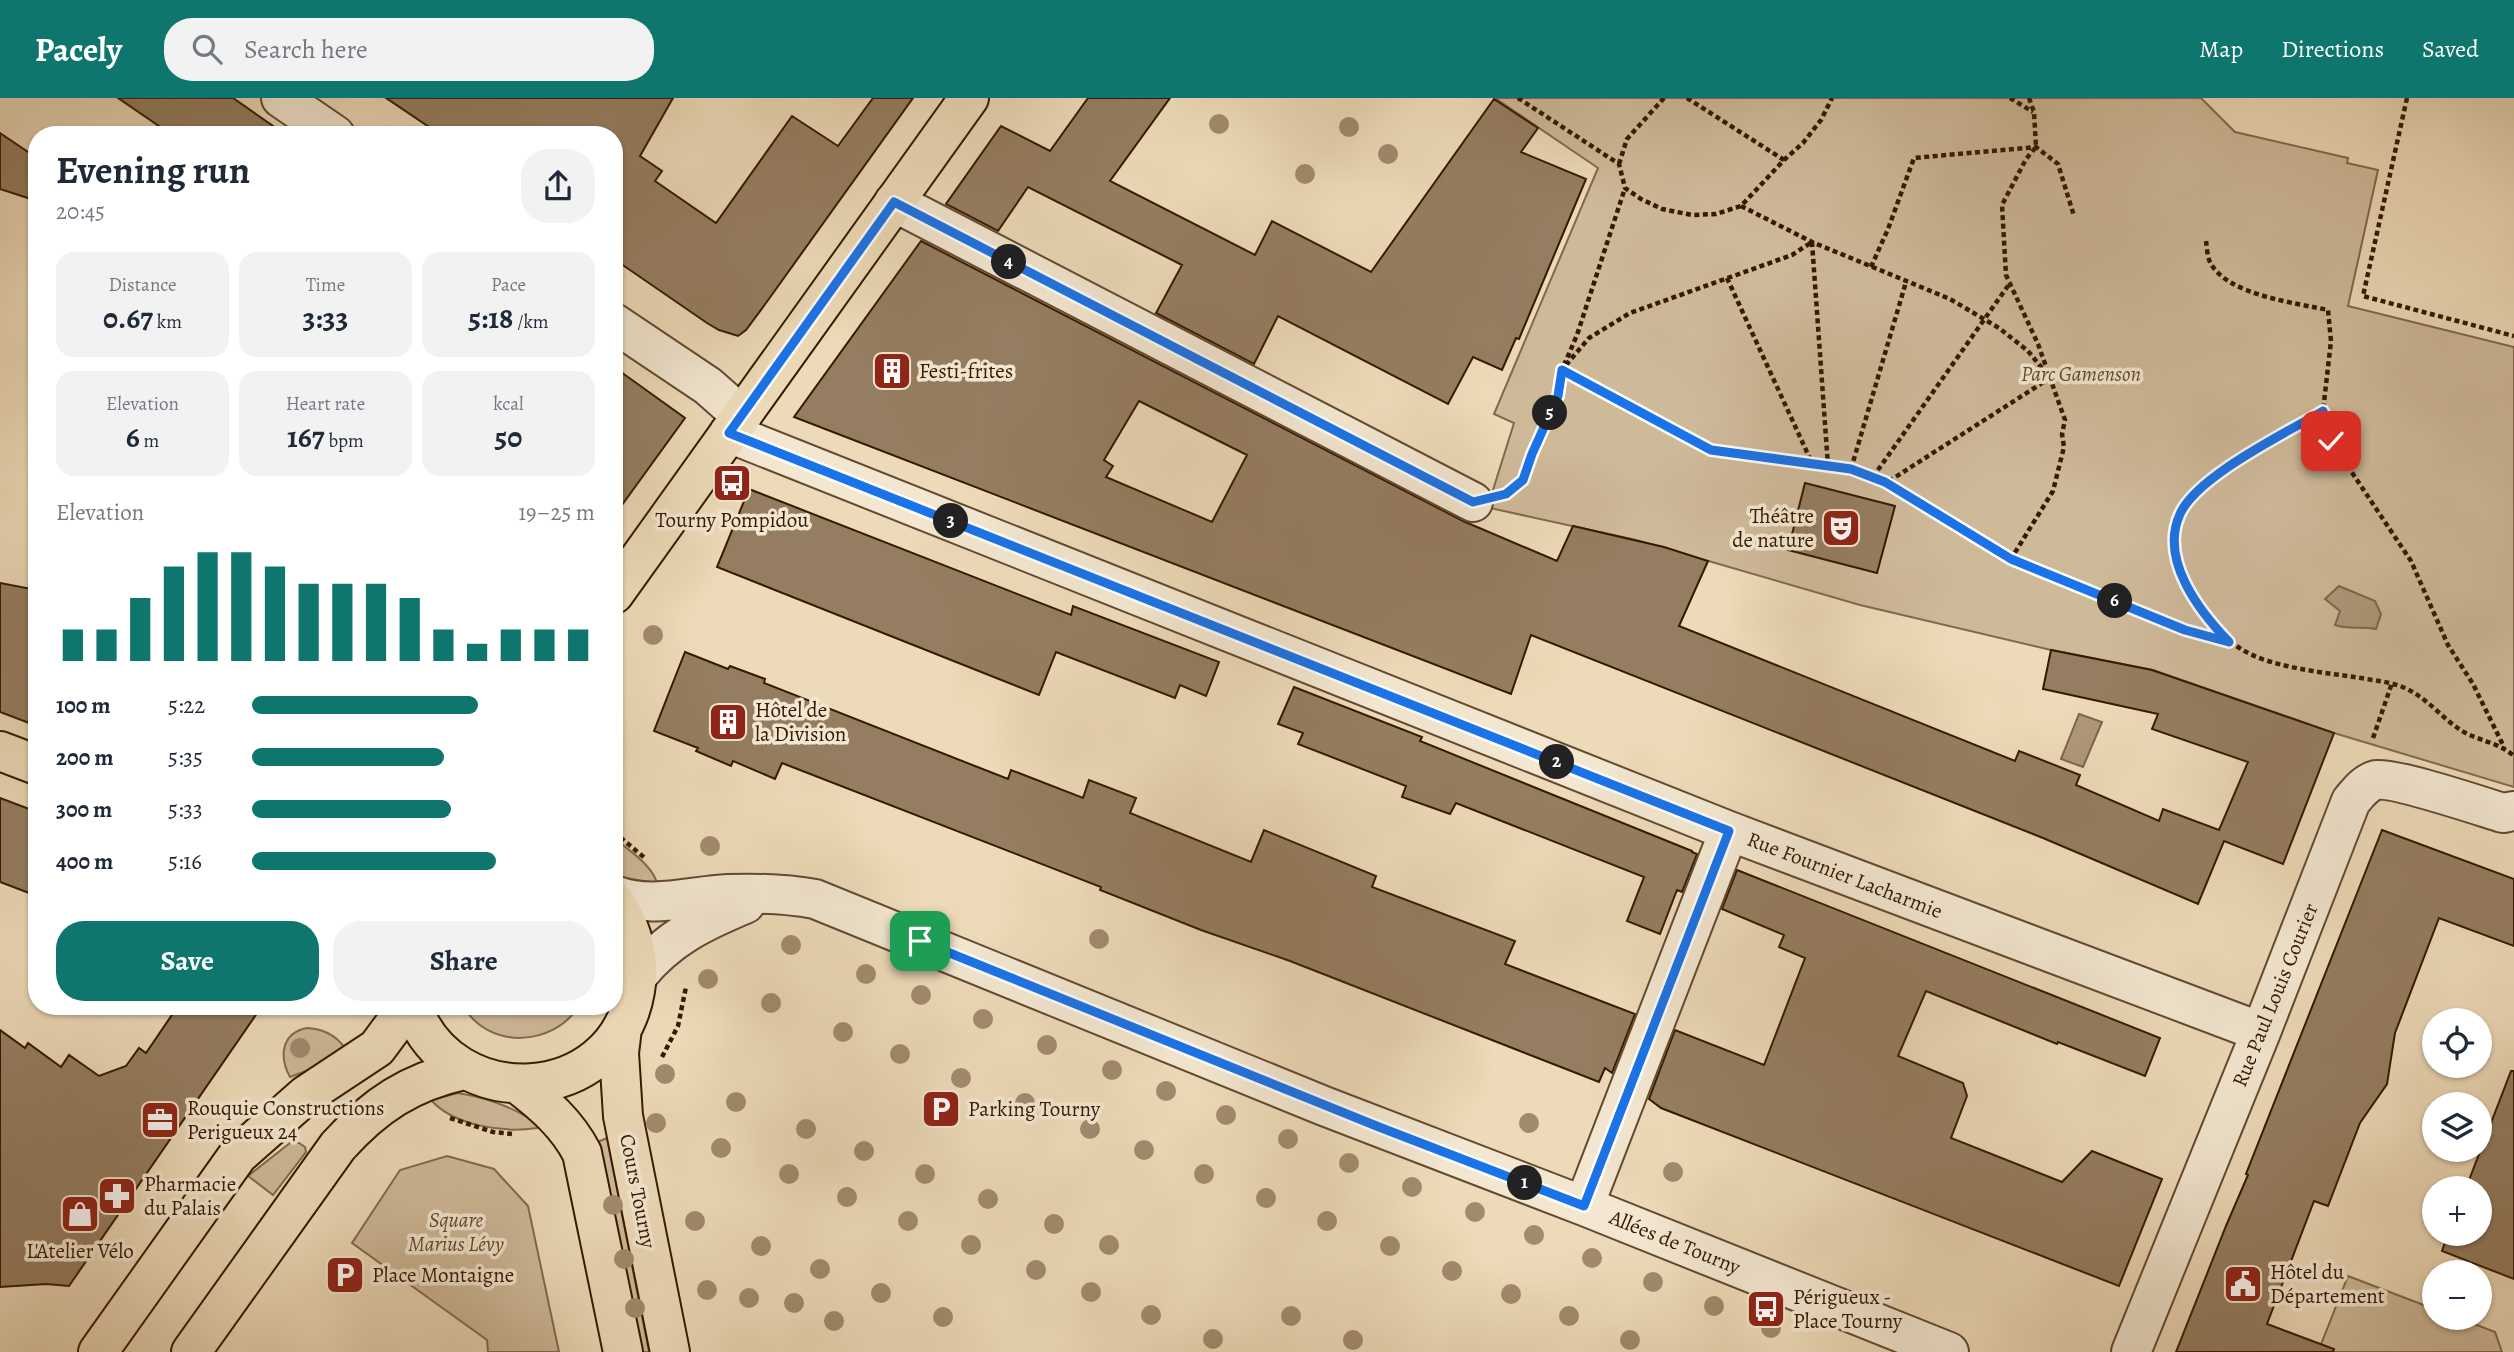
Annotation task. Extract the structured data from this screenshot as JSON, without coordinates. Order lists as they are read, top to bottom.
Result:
{
  "streets": {
    "main road": ["Cours Tourny"],
    "street": ["Rue Fournier Lacharmie", "Rue Paul Louis Courier", "Allées de Tourny"]
  },
  "crossings": [
    ["Rue Fournier Lacharmie", "Rue Paul Louis Courier"]
  ],
  "parks": ["Parc Gamenson", "Square Marius Lévy"],
  "places": {
    "building": ["Festi-frites", "Hôtel de la Division"],
    "bus stop": ["Tourny Pompidou", "Périgueux - Place Tourny"],
    "theatre": ["Théâtre de nature"],
    "parking": ["Parking Tourny", "Place Montaigne"],
    "office": ["Rouquie Constructions Perigueux 24"],
    "pharmacy": ["Pharmacie du Palais"],
    "shop": ["L'Atelier Vélo"],
    "public building": ["Hôtel du Département"]
  },
  "page": {
    "header": "Pacely",
    "search": "Search here",
    "nav": ["Map", "Directions", "Saved"],
    "heading": ["Evening run", "20:45"],
    "pins": [
      "4",
      "5",
      "3",
      "6",
      "2",
      "1"
    ],
    "stats": [
      ["Distance", "0.67 km"],
      ["Time", "3:33"],
      ["Pace", "5:18 /km"],
      ["Elevation", "6 m"],
      ["Heart rate", "167 bpm"],
      ["kcal", "50"]
    ],
    "chart": ["Elevation", "19–25 m"],
    "list": [
      {
        "name": "100 m",
        "note": "5:22"
      },
      {
        "name": "200 m",
        "note": "5:35"
      },
      {
        "name": "300 m",
        "note": "5:33"
      },
      {
        "name": "400 m",
        "note": "5:16"
      }
    ],
    "buttons": ["Save", "Share"],
    "map_buttons": ["+", "−"]
  }
}
